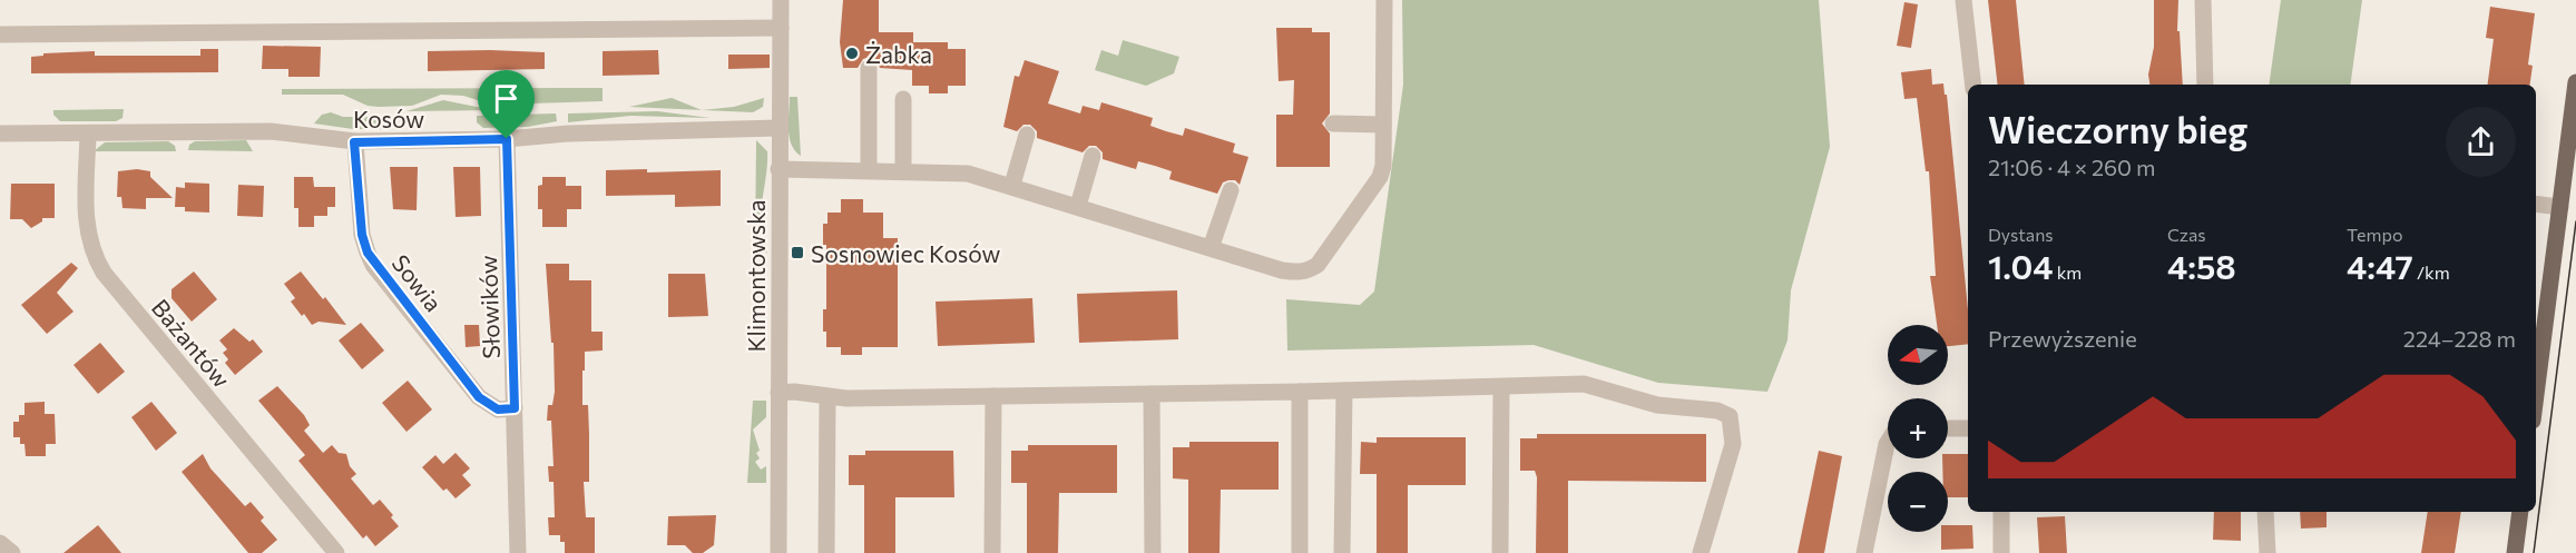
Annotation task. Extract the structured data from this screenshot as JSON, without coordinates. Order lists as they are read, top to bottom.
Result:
{
  "streets": {
    "street": [
      "Kosów",
      "Klimontowska",
      "Sowia",
      "Słowików",
      "Bażantów"
    ]
  },
  "crossings": [
    ["Kosów", "Klimontowska"],
    ["Kosów", "Sowia"],
    ["Kosów", "Słowików"],
    ["Kosów", "Bażantów"],
    ["Sowia", "Słowików"]
  ],
  "places": {
    "other": ["Żabka"],
    "transit": ["Sosnowiec Kosów"]
  },
  "north": "left",
  "page": {
    "heading": ["Wieczorny bieg", "21:06 · 4 × 260 m"],
    "stats": [
      ["Dystans", "1.04 km"],
      ["Czas", "4:58"],
      ["Tempo", "4:47 /km"]
    ],
    "chart": ["Przewyższenie", "224–228 m"],
    "map_buttons": ["+", "−"]
  }
}
